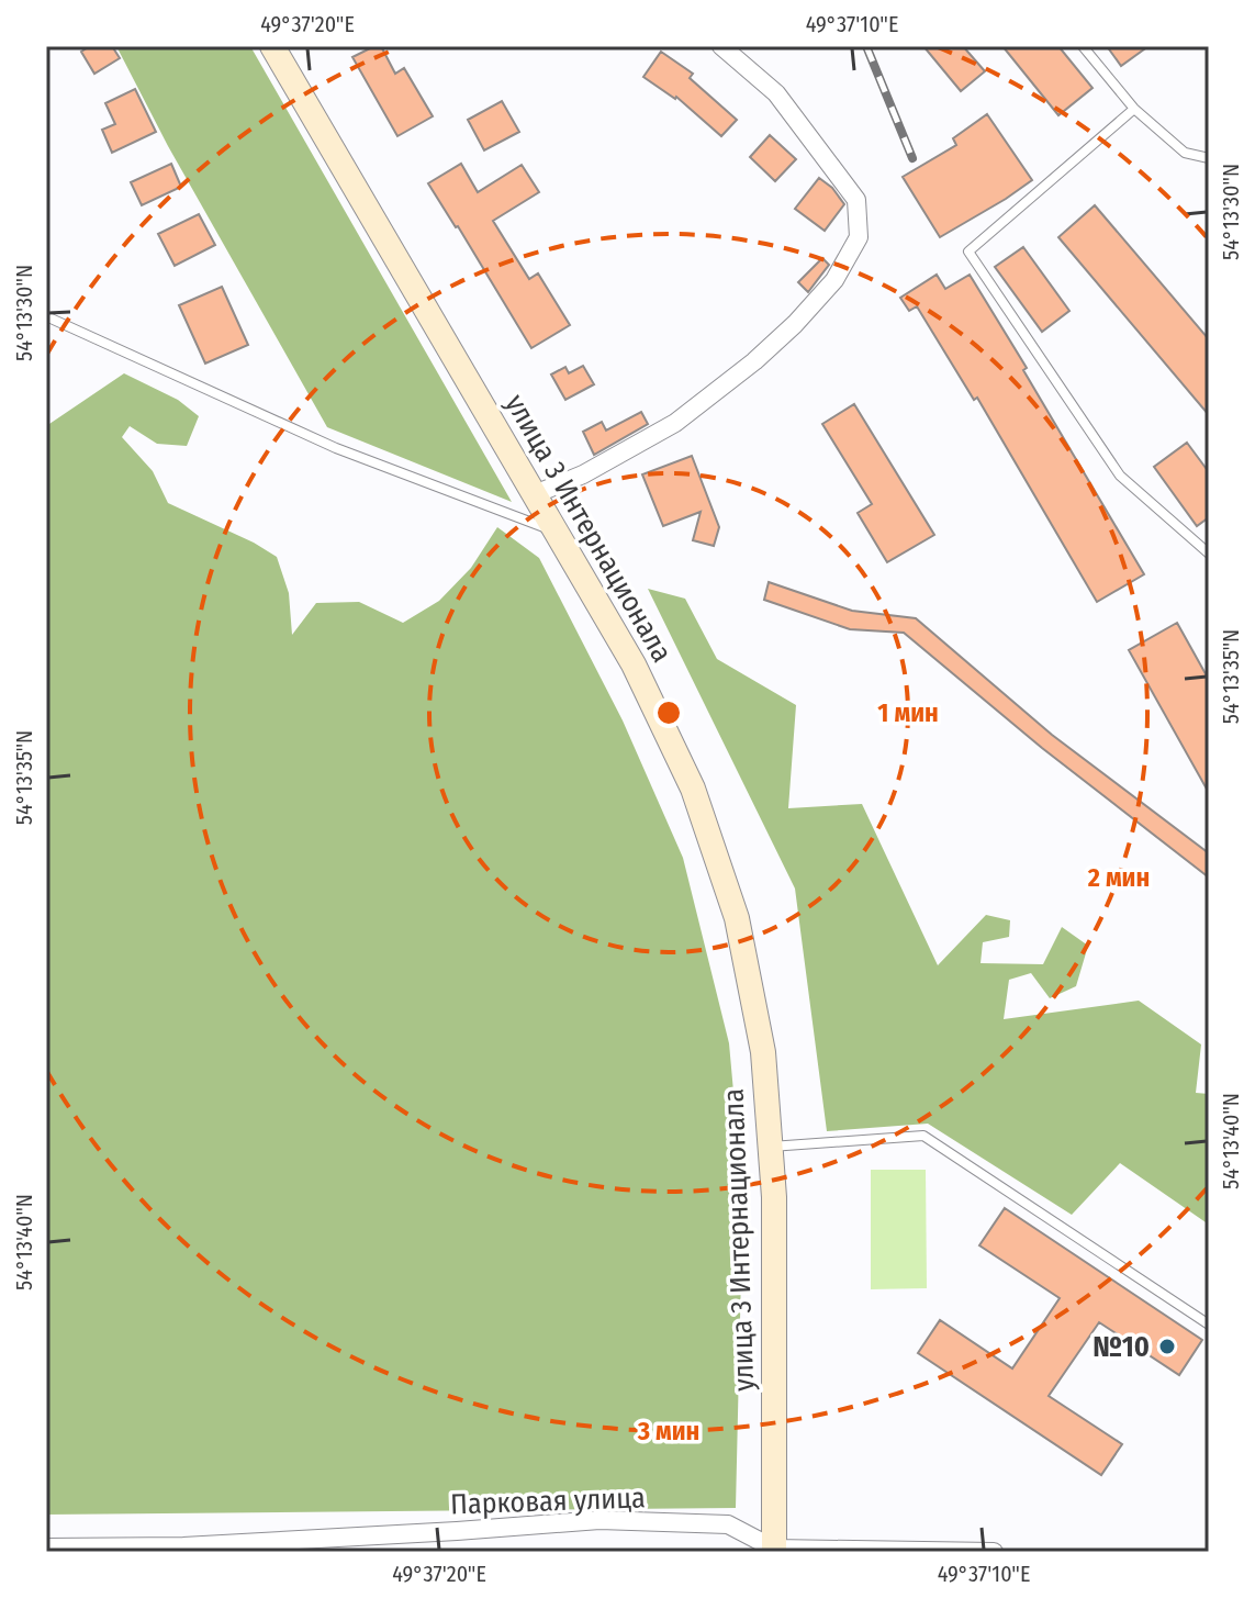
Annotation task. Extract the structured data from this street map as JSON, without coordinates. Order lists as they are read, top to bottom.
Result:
{
  "streets": {
    "main road": ["улица 3 Интернационала"],
    "street": ["Парковая улица"]
  },
  "crossings": [
    ["улица 3 Интернационала", "Парковая улица"]
  ],
  "places": ["№10"],
  "coordinates": [
    "49°37'20\"E",
    "49°37'10\"E",
    "54°13'30\"N",
    "54°13'35\"N",
    "54°13'40\"N"
  ],
  "rings": ["1 мин", "2 мин", "3 мин"]
}
